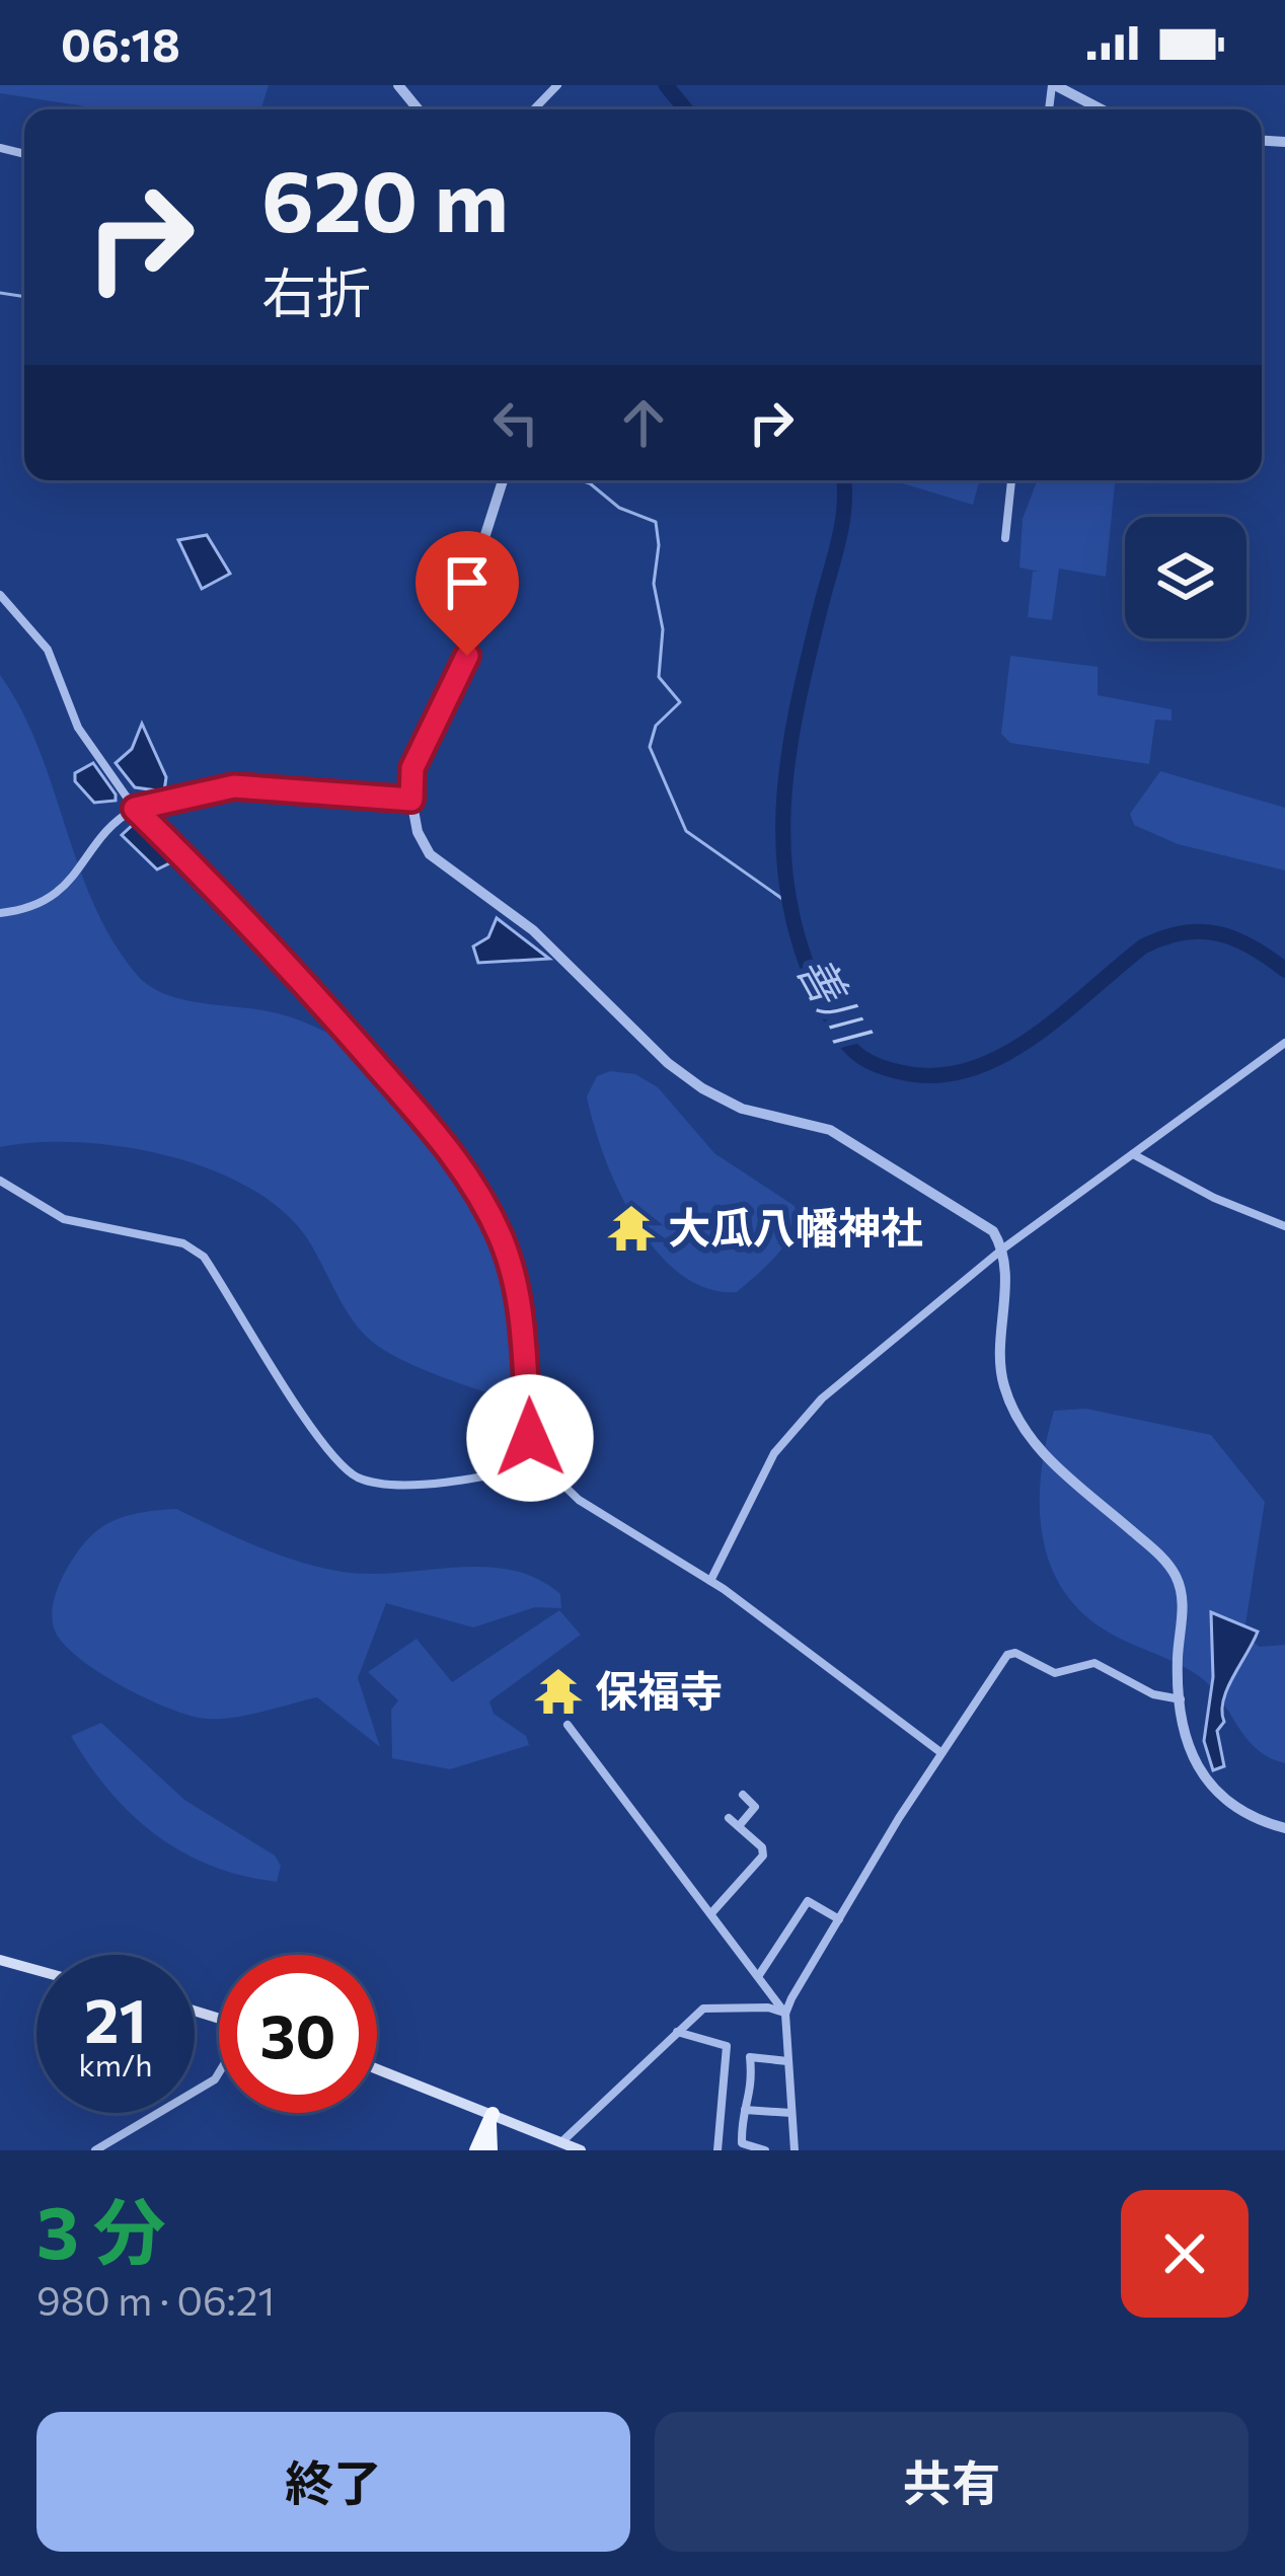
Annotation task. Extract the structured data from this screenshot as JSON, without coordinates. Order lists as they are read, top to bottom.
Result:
{
  "water": ["善川"],
  "places": {
    "temple": ["大瓜八幡神社", "保福寺"]
  },
  "page": {
    "status": "06:18",
    "turn": ["620 m", "右折"],
    "speed": "21 km/h",
    "limit": "30",
    "heading": ["3 分", "980 m · 06:21"],
    "buttons": ["終了", "共有"]
  }
}
